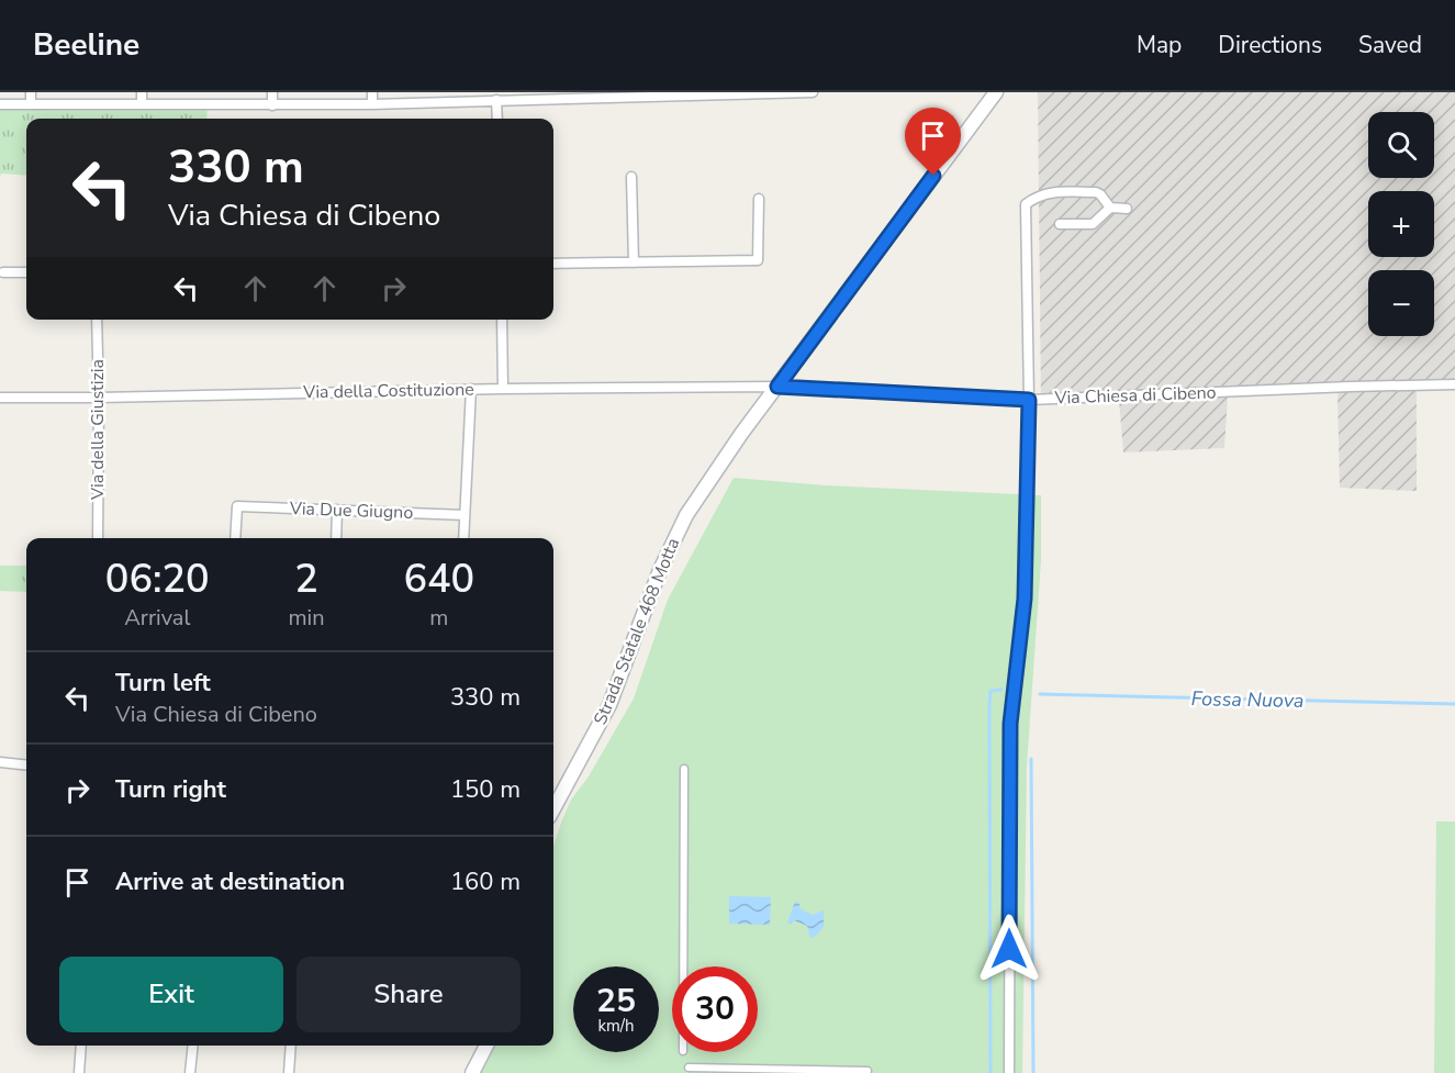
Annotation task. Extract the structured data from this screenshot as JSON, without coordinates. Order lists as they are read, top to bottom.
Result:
{
  "streets": {
    "main road": ["Strada Statale 468 Motta"],
    "street": [
      "Via della Costituzione",
      "Via Chiesa di Cibeno",
      "Via della Giustizia",
      "Via Due Giugno"
    ]
  },
  "crossings": [
    ["Via della Costituzione", "Via Chiesa di Cibeno"],
    ["Via della Costituzione", "Via della Giustizia"],
    ["Via della Costituzione", "Strada Statale 468 Motta"],
    ["Via Chiesa di Cibeno", "Strada Statale 468 Motta"]
  ],
  "water": ["Fossa Nuova"],
  "page": {
    "header": "Beeline",
    "nav": ["Map", "Directions", "Saved"],
    "map_buttons": ["+", "−"],
    "turn": ["330 m", "Via Chiesa di Cibeno"],
    "eta": [
      "06:20",
      "Arrival",
      "2",
      "min",
      "640",
      "m"
    ],
    "list": [
      {
        "name": "Turn left",
        "note": "Via Chiesa di Cibeno",
        "value": "330 m"
      },
      {
        "name": "Turn right",
        "value": "150 m"
      },
      {
        "name": "Arrive at destination",
        "value": "160 m"
      }
    ],
    "buttons": ["Exit", "Share"],
    "speed": "25 km/h",
    "limit": "30"
  }
}
